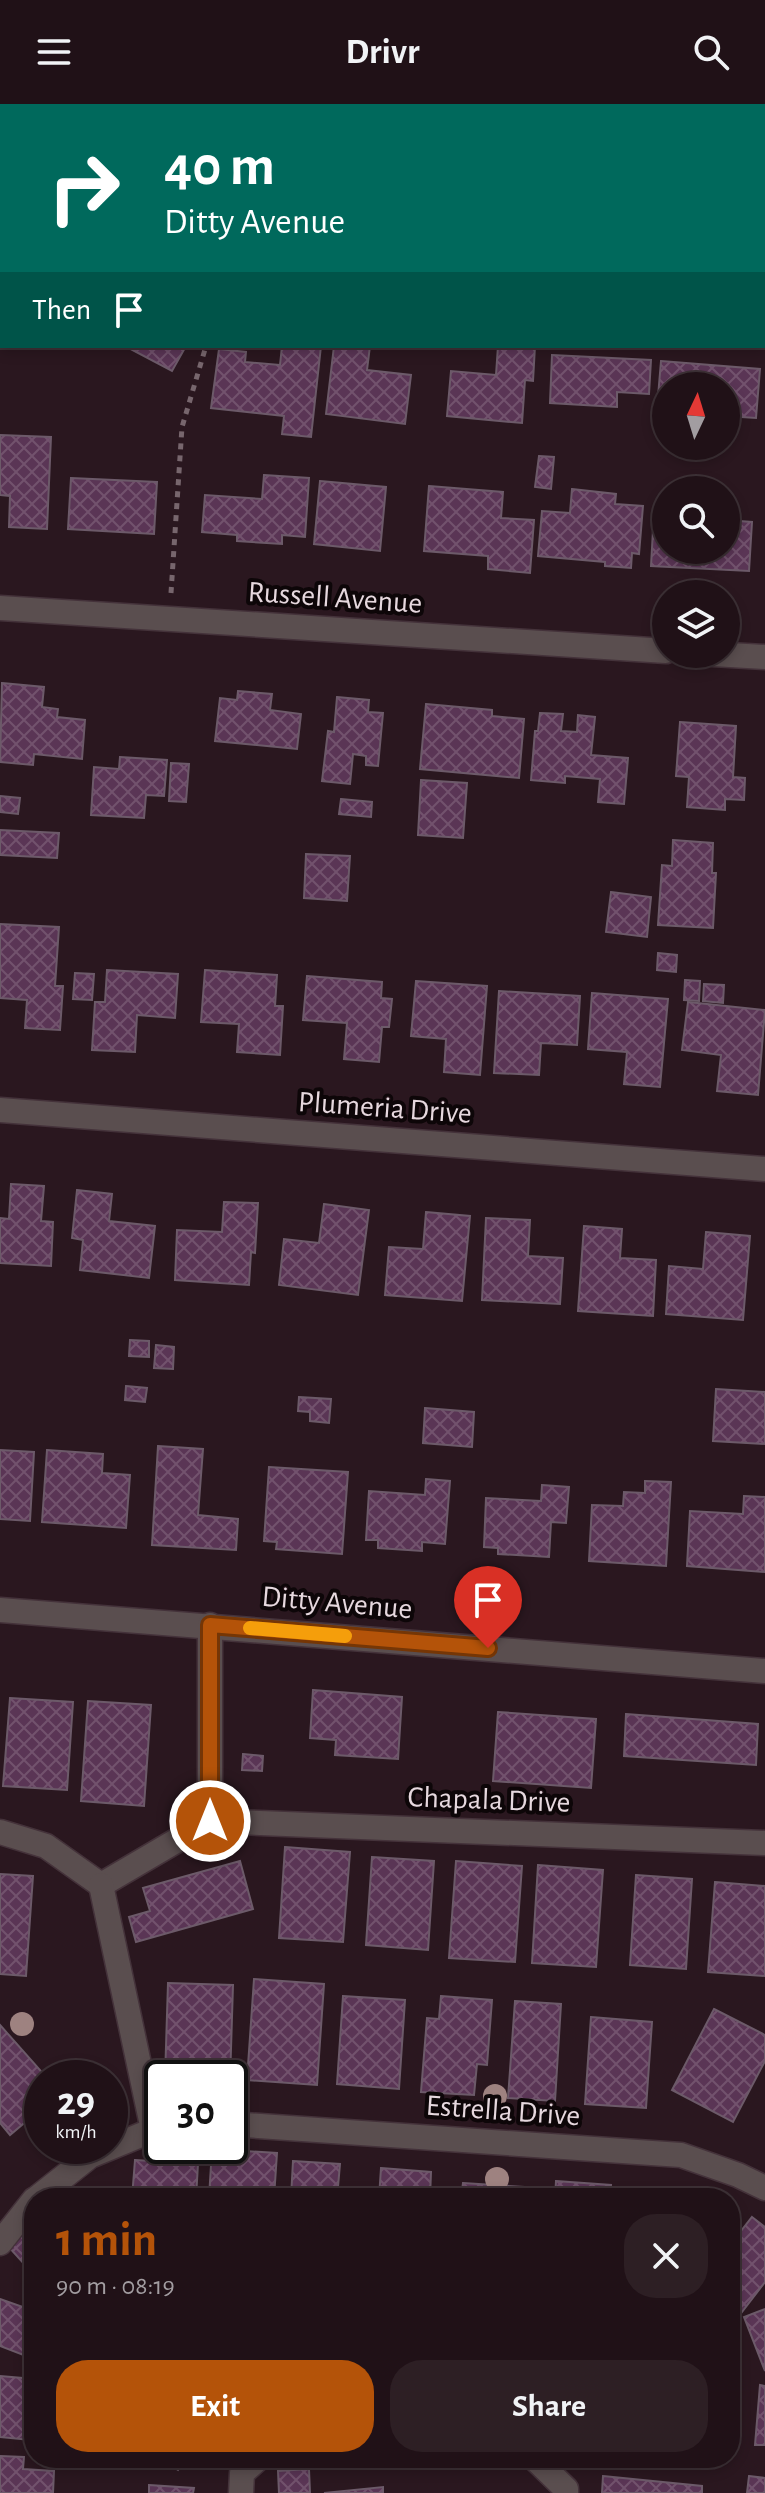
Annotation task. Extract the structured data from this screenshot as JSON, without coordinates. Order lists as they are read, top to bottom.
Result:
{
  "streets": {
    "street": [
      "Russell Avenue",
      "Plumeria Drive",
      "Ditty Avenue",
      "Chapala Drive",
      "Estrella Drive"
    ]
  },
  "north": "top",
  "page": {
    "header": "Drivr",
    "turn": ["40 m", "Ditty Avenue"],
    "then": "Then",
    "speed": "29 km/h",
    "limit": "30",
    "heading": ["1 min", "90 m · 08:19"],
    "buttons": ["Exit", "Share"]
  }
}
